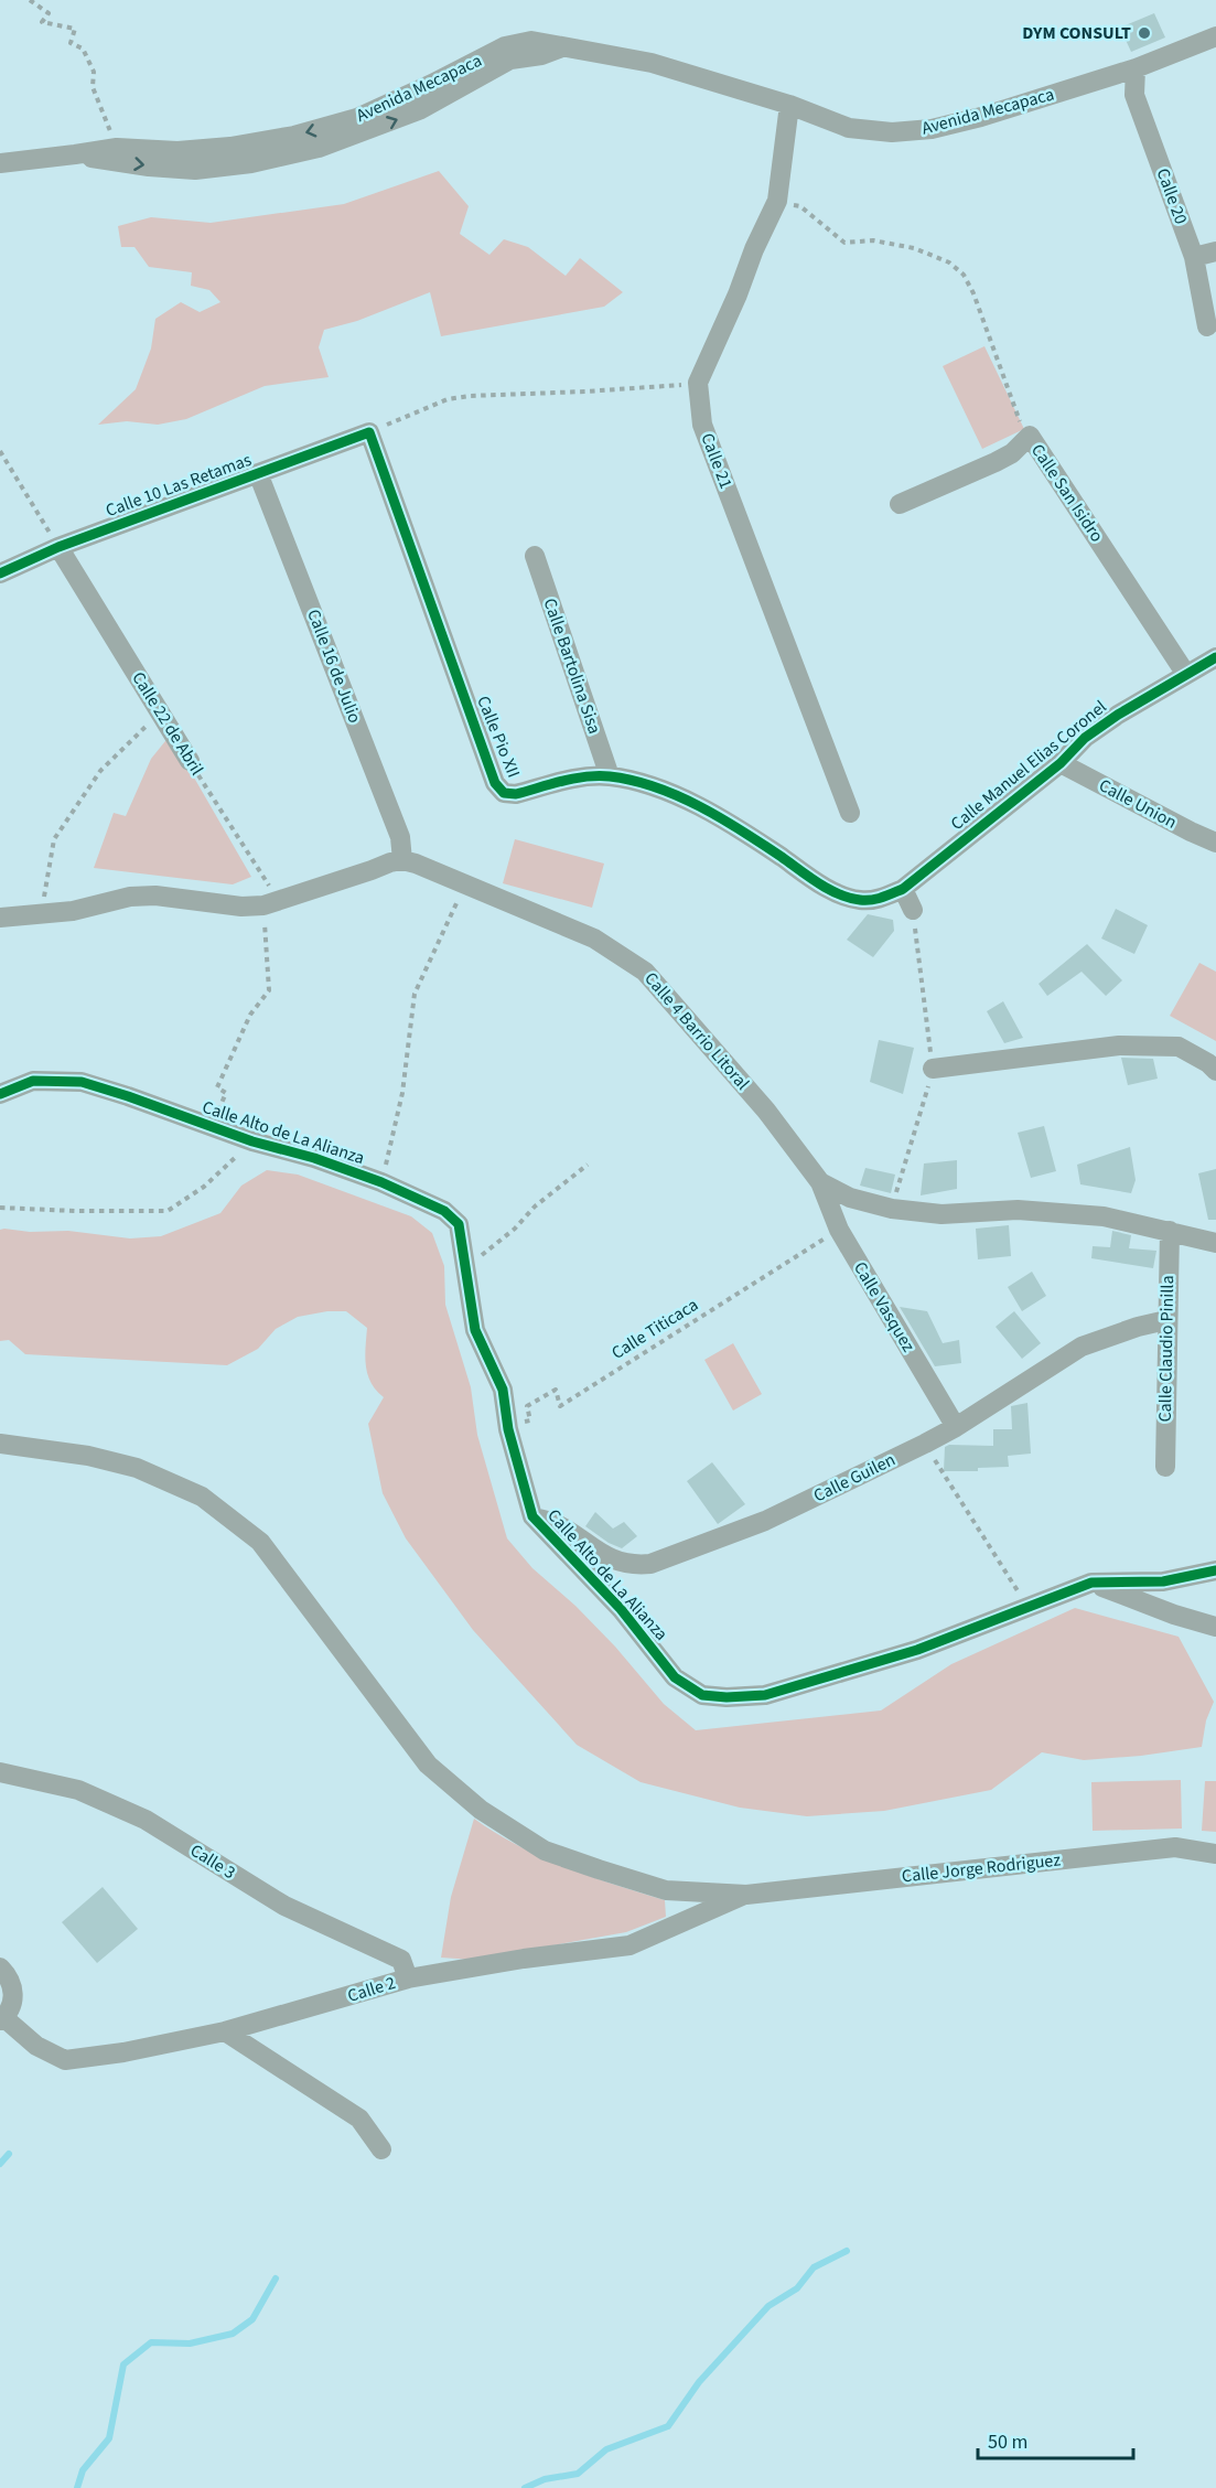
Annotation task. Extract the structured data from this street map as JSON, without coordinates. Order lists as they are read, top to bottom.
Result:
{
  "streets": {
    "street": [
      "Avenida Mecapaca",
      "Calle 20",
      "Calle 21",
      "Calle 10 Las Retamas",
      "Calle San Isidro",
      "Calle 16 de Julio",
      "Calle Bartolina Sisa",
      "Calle 22 de Abril",
      "Calle Pio XII",
      "Calle Manuel Elias Coronel",
      "Calle Union",
      "Calle 4 Barrio Litoral",
      "Calle Alto de La Alianza",
      "Calle Vasquez",
      "Calle Claudio Pinilla",
      "Calle Guilen",
      "Calle 3",
      "Calle Jorge Rodriguez",
      "Calle 2"
    ],
    "path": ["Calle Titicaca"]
  },
  "crossings": [
    ["Avenida Mecapaca", "Calle 20"],
    ["Calle 10 Las Retamas", "Calle 16 de Julio"],
    ["Calle 10 Las Retamas", "Calle 22 de Abril"],
    ["Calle 10 Las Retamas", "Calle Pio XII"],
    ["Calle San Isidro", "Calle Manuel Elias Coronel"],
    ["Calle 16 de Julio", "Calle 4 Barrio Litoral"],
    ["Calle Bartolina Sisa", "Calle Pio XII"],
    ["Calle 22 de Abril", "Calle Alto de La Alianza"],
    ["Calle Pio XII", "Calle Manuel Elias Coronel"],
    ["Calle Manuel Elias Coronel", "Calle Union"],
    ["Calle 4 Barrio Litoral", "Calle Vasquez"],
    ["Calle 4 Barrio Litoral", "Calle Claudio Pinilla"],
    ["Calle Alto de La Alianza", "Calle Titicaca"],
    ["Calle Alto de La Alianza", "Calle Guilen"],
    ["Calle Vasquez", "Calle Titicaca"],
    ["Calle Vasquez", "Calle Guilen"],
    ["Calle Claudio Pinilla", "Calle Guilen"],
    ["Calle 3", "Calle 2"],
    ["Calle Jorge Rodriguez", "Calle 2"]
  ],
  "places": ["DYM CONSULT"],
  "scale_bar": "50 m"
}
